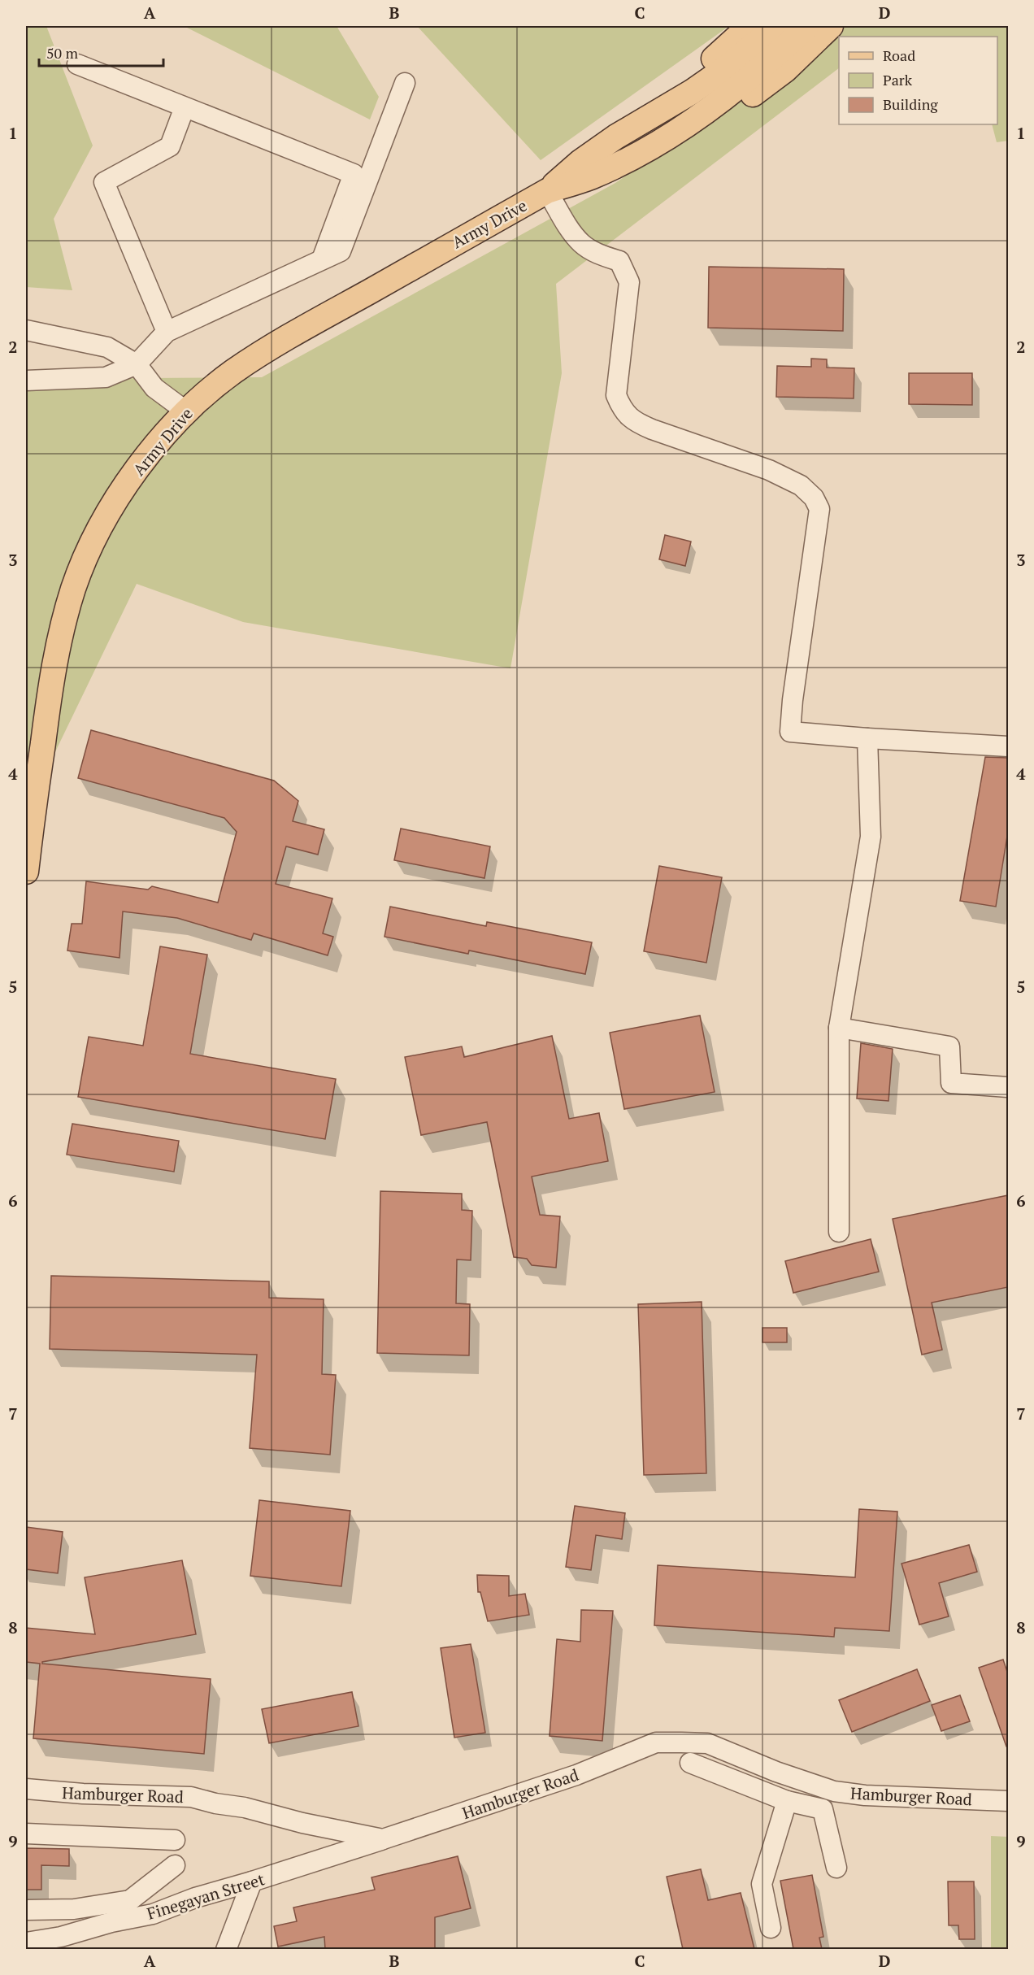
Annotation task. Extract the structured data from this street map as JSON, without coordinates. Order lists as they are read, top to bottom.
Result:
{
  "streets": {
    "main road": ["Army Drive"],
    "street": ["Hamburger Road", "Finegayan Street"]
  },
  "crossings": [
    ["Hamburger Road", "Finegayan Street"]
  ],
  "legend": ["Road", "Park", "Building"],
  "scale_bar": "50 m",
  "grid": {
    "columns": [
      "A",
      "B",
      "C",
      "D"
    ],
    "rows": [
      "1",
      "2",
      "3",
      "4",
      "5",
      "6",
      "7",
      "8",
      "9"
    ]
  }
}
